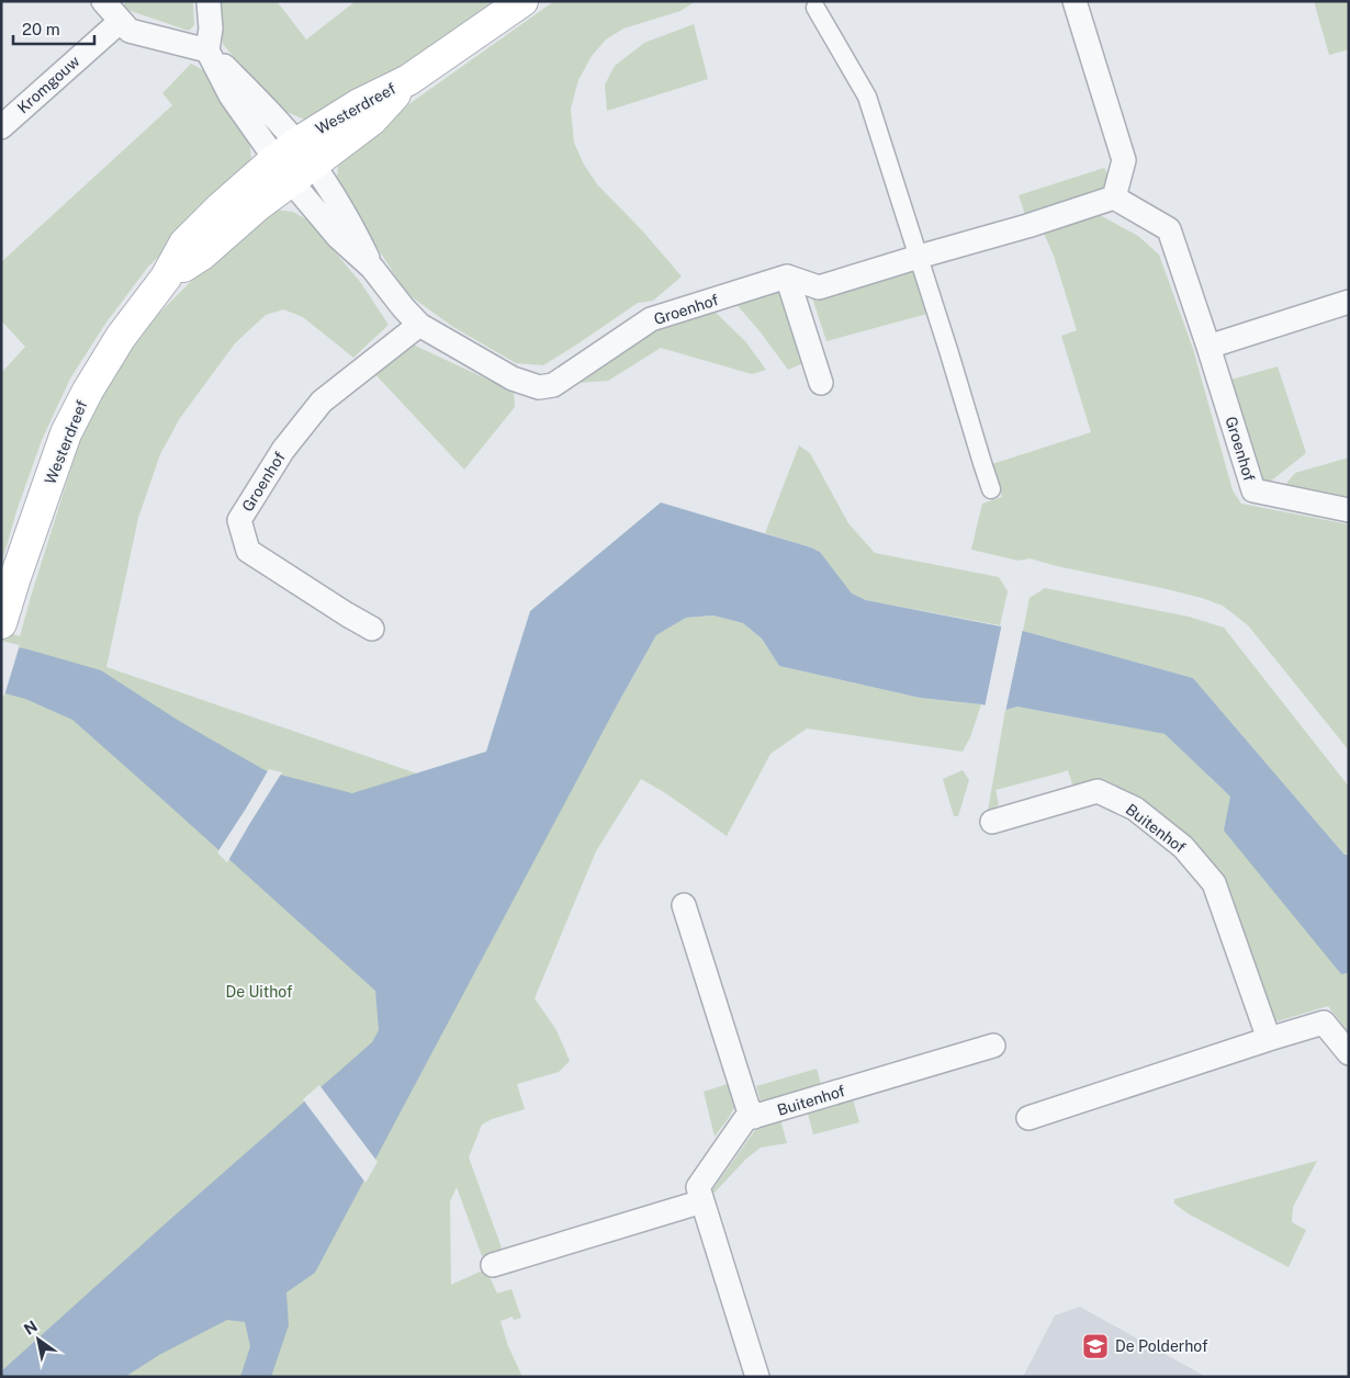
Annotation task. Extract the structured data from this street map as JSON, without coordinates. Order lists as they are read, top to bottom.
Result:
{
  "streets": {
    "main road": ["Westerdreef"],
    "street": ["Kromgouw", "Groenhof", "Buitenhof"]
  },
  "crossings": [
    ["Westerdreef", "Groenhof"]
  ],
  "parks": ["De Uithof"],
  "places": {
    "school or university": ["De Polderhof"]
  },
  "scale_bar": "20 m",
  "north": "top left"
}
